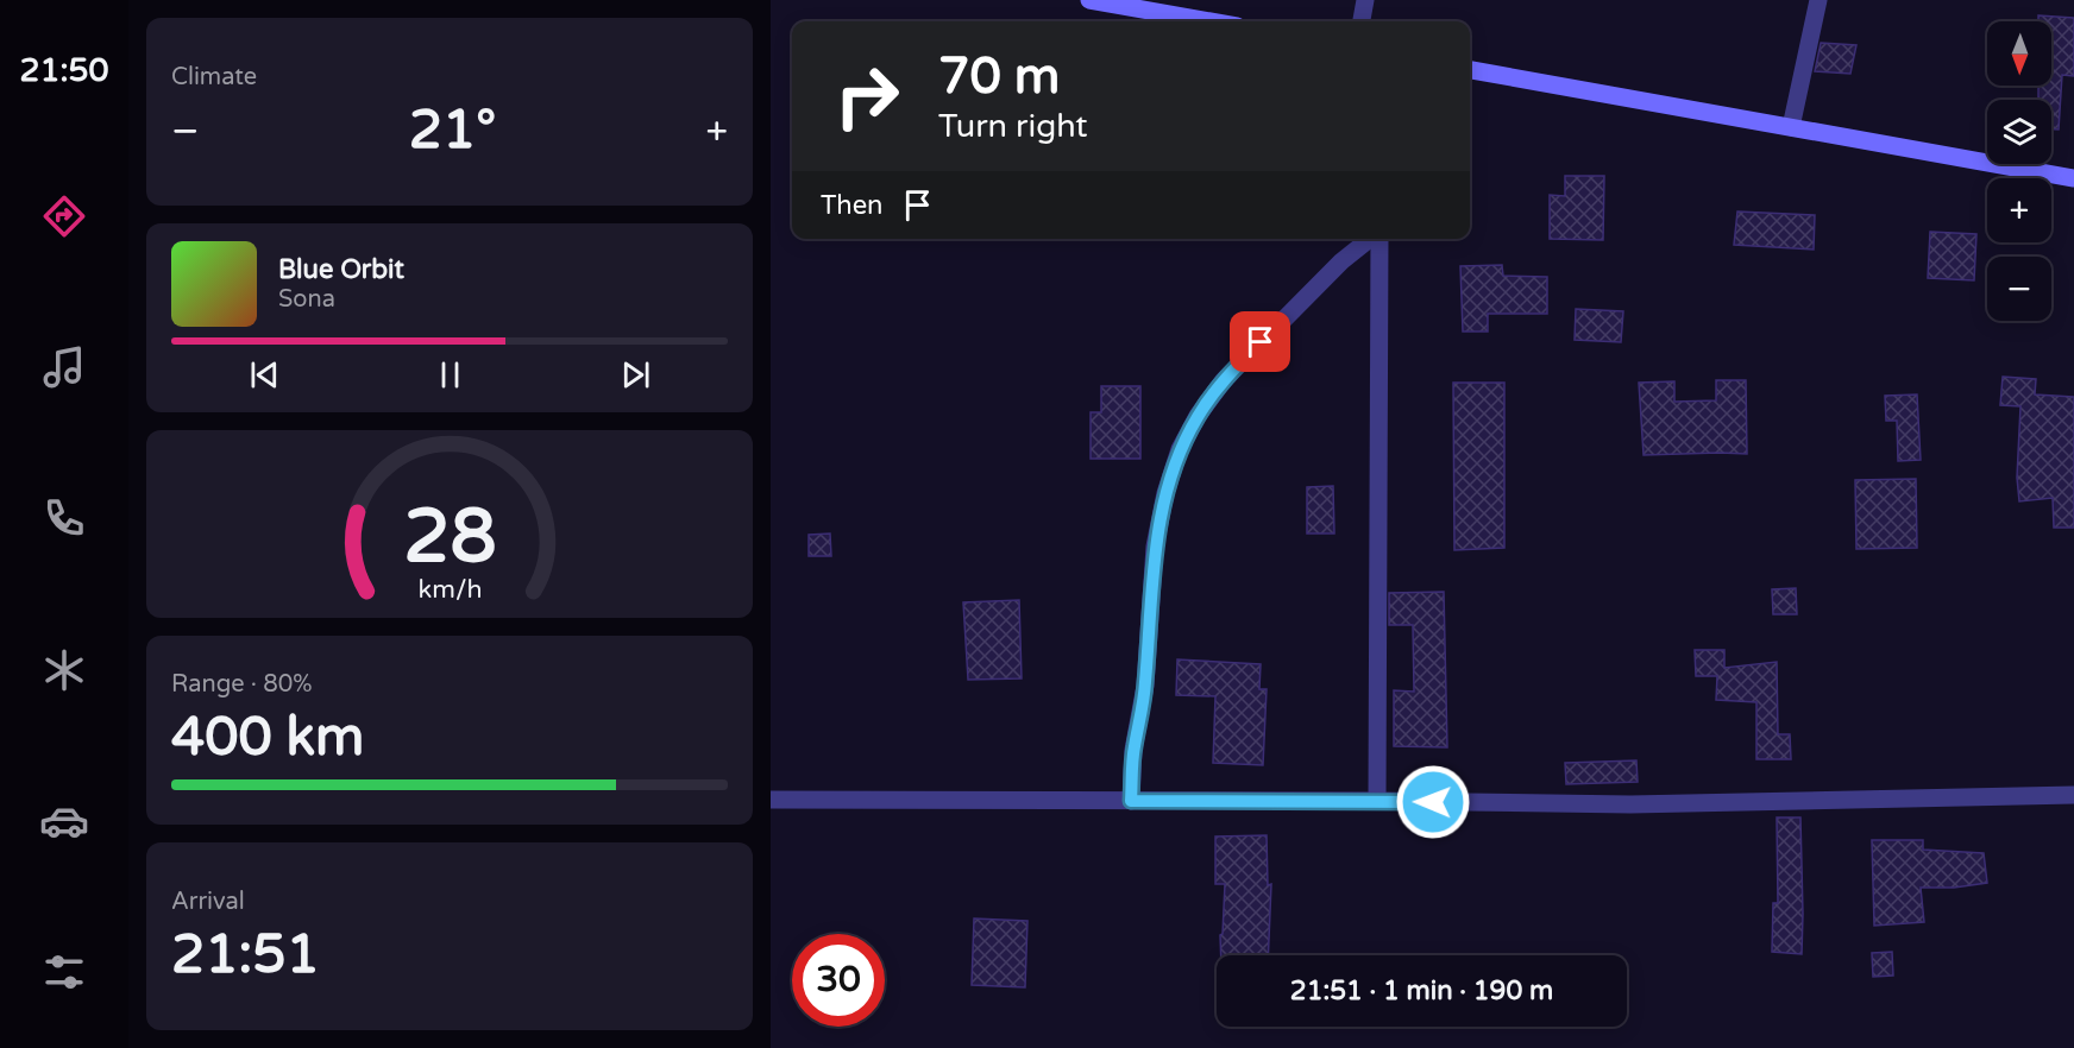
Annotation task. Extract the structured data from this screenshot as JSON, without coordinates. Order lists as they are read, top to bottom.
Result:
{
  "north": "bottom",
  "page": {
    "tabs": "21:50",
    "tile": [
      "Climate",
      ["Range · 80%", "400 km"],
      ["Arrival", "21:51"]
    ],
    "map_buttons": ["+", "−"],
    "turn": ["70 m", "Turn right"],
    "heat": ["−", "21°", "+"],
    "then": "Then",
    "song": ["Blue Orbit", "Sona"],
    "limit": "30",
    "trip": "21:51 · 1 min · 190 m",
    "gauge": ["28", "km/h"]
  }
}
